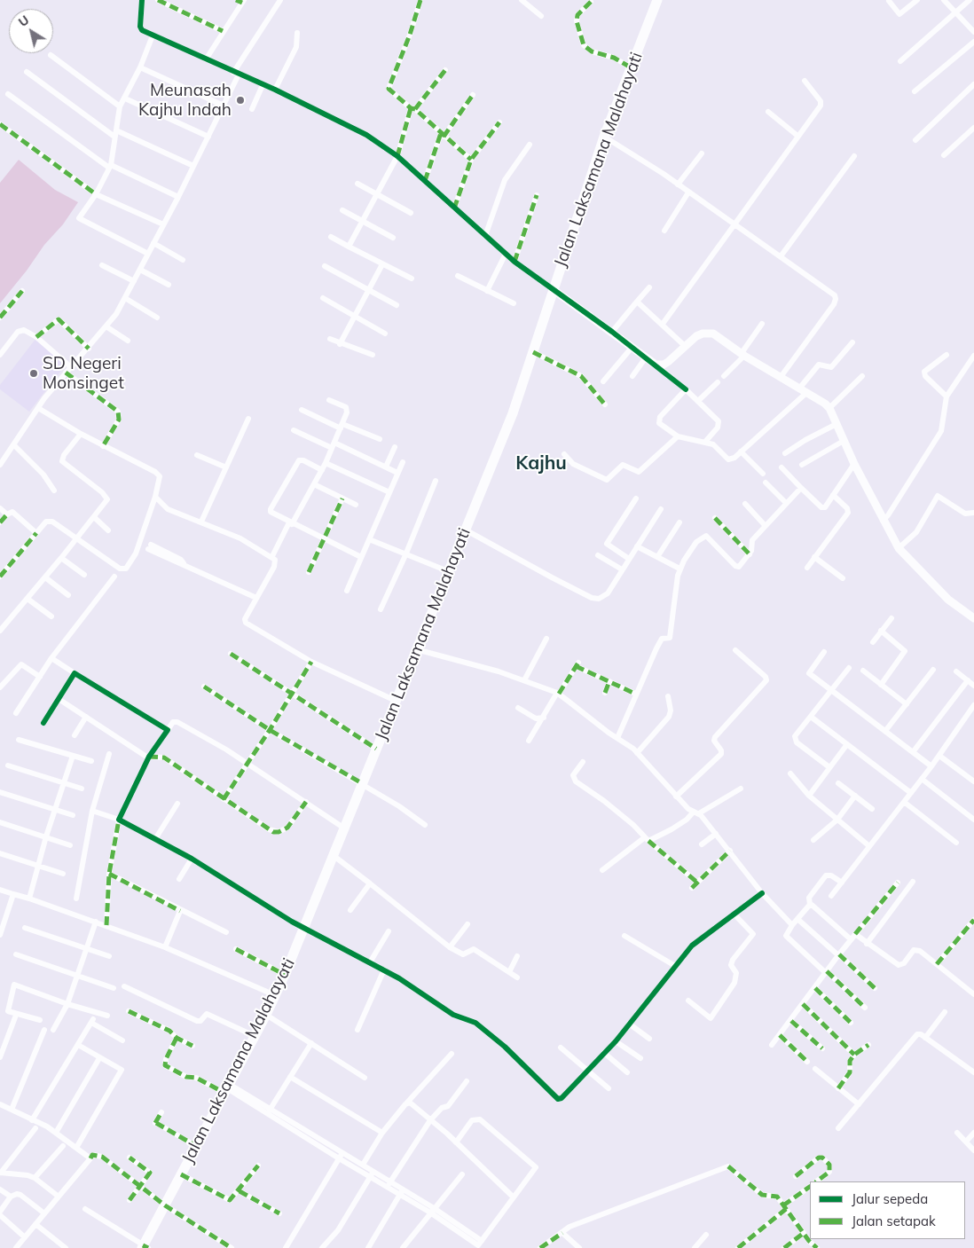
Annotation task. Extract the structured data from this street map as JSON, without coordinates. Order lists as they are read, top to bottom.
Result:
{
  "streets": {
    "highway": ["Jalan Laksamana Malahayati"]
  },
  "districts": ["Kajhu"],
  "places": ["Meunasah Kajhu Indah", "SD Negeri Monsinget"],
  "legend": ["Jalur sepeda", "Jalan setapak"],
  "north": "top left"
}
